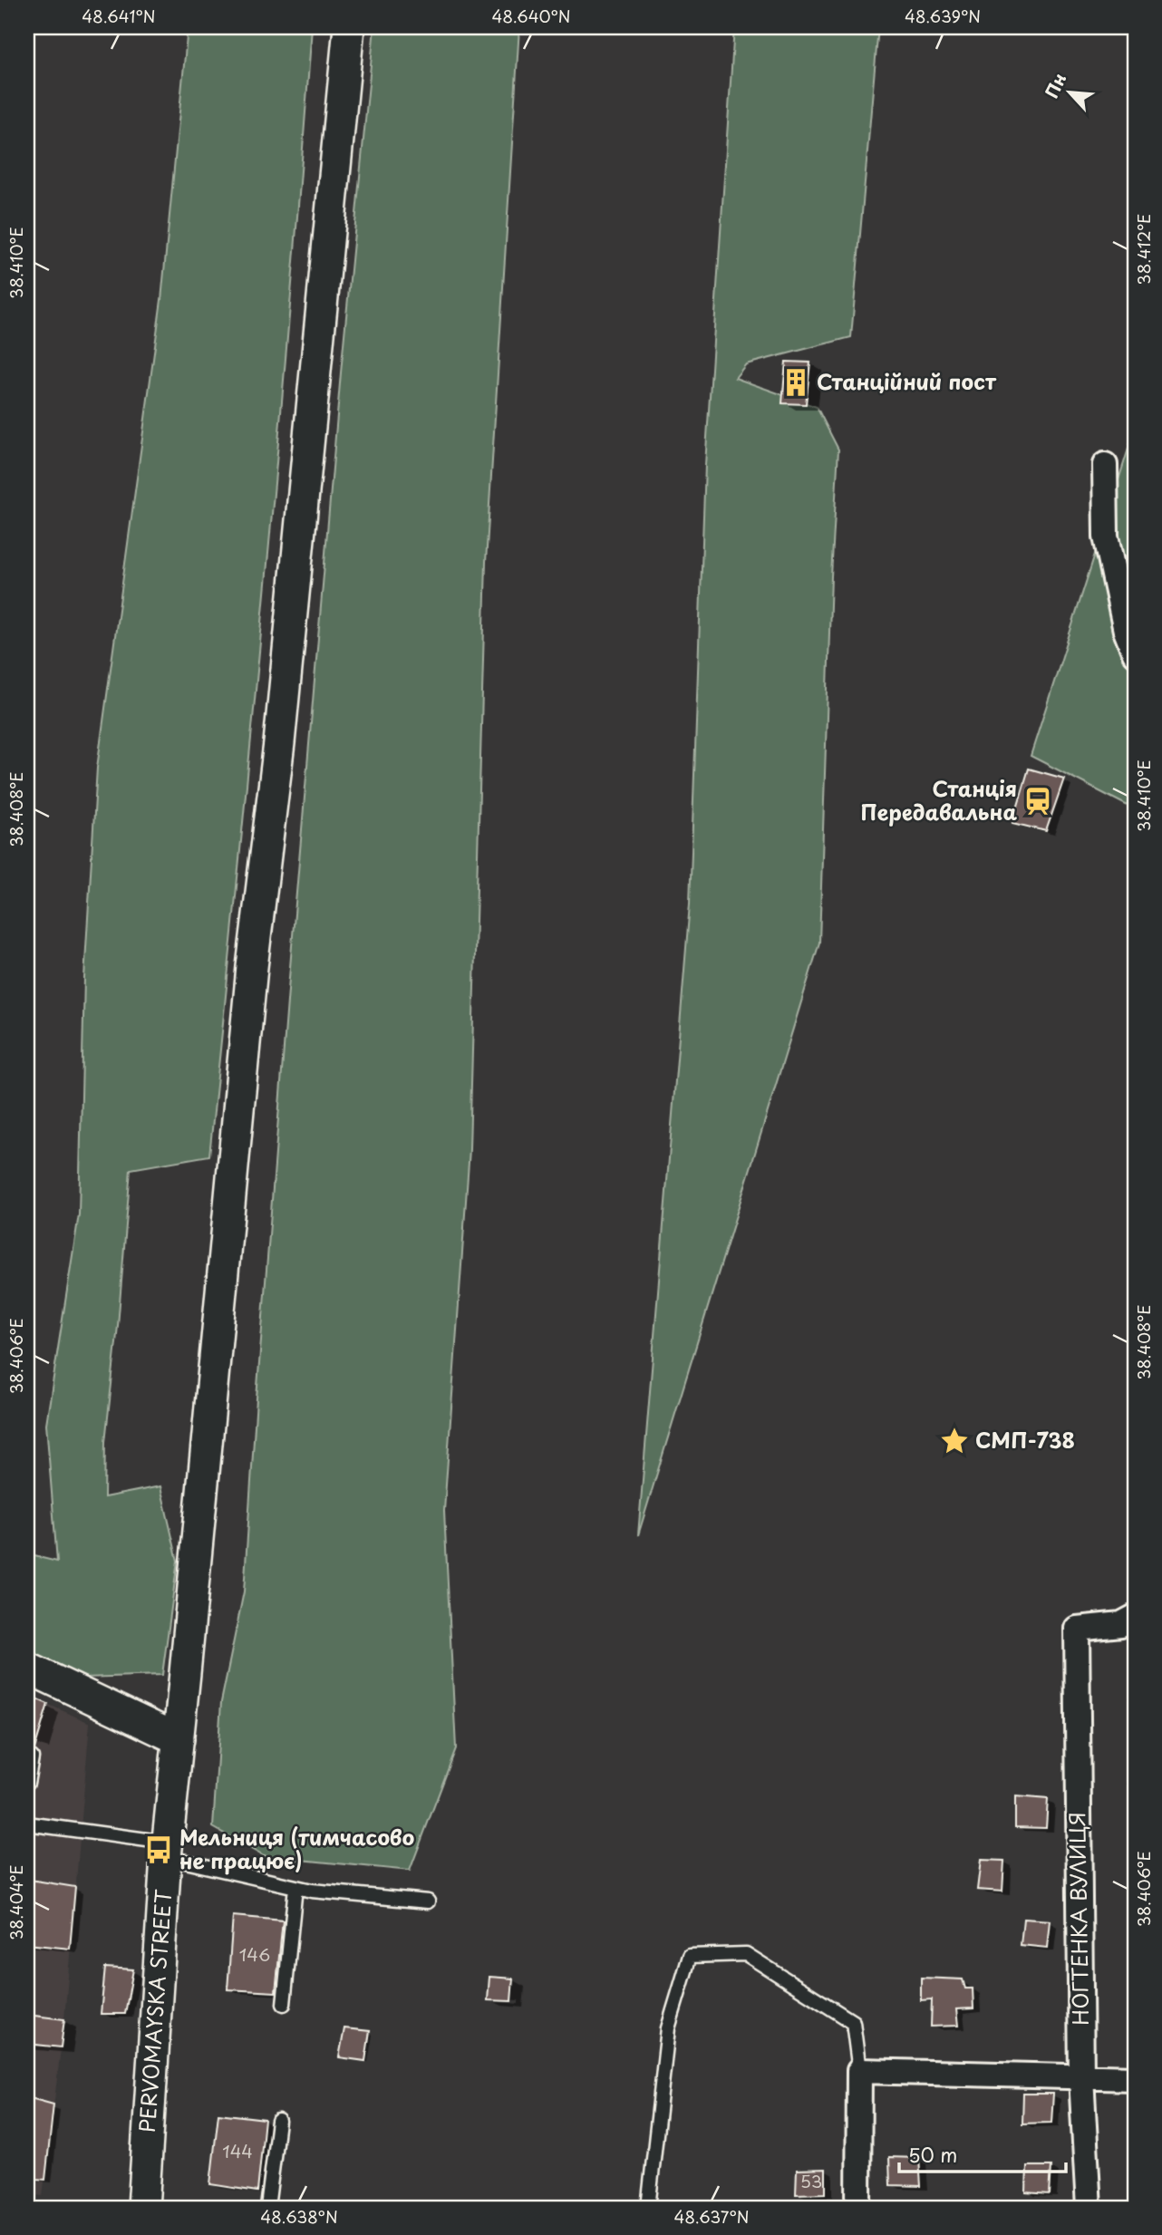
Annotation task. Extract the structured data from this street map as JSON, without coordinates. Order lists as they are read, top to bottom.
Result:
{
  "streets": {
    "street": ["НОГТЕНКА ВУЛИЦЯ", "PERVOMAYSKA STREET"]
  },
  "places": {
    "building": ["Станційний пост"],
    "station": ["Станція Передавальна"],
    "place": ["СМП-738"],
    "bus stop": ["Мельниця (тимчасово не працює)"]
  },
  "house_numbers": ["146", "144", "53"],
  "scale_bar": "50 m",
  "north": "top left",
  "coordinates": [
    "48.641°N",
    "48.640°N",
    "48.639°N",
    "38.412°E",
    "38.410°E",
    "38.408°E",
    "38.406°E",
    "38.404°E",
    "48.638°N",
    "48.637°N"
  ]
}
